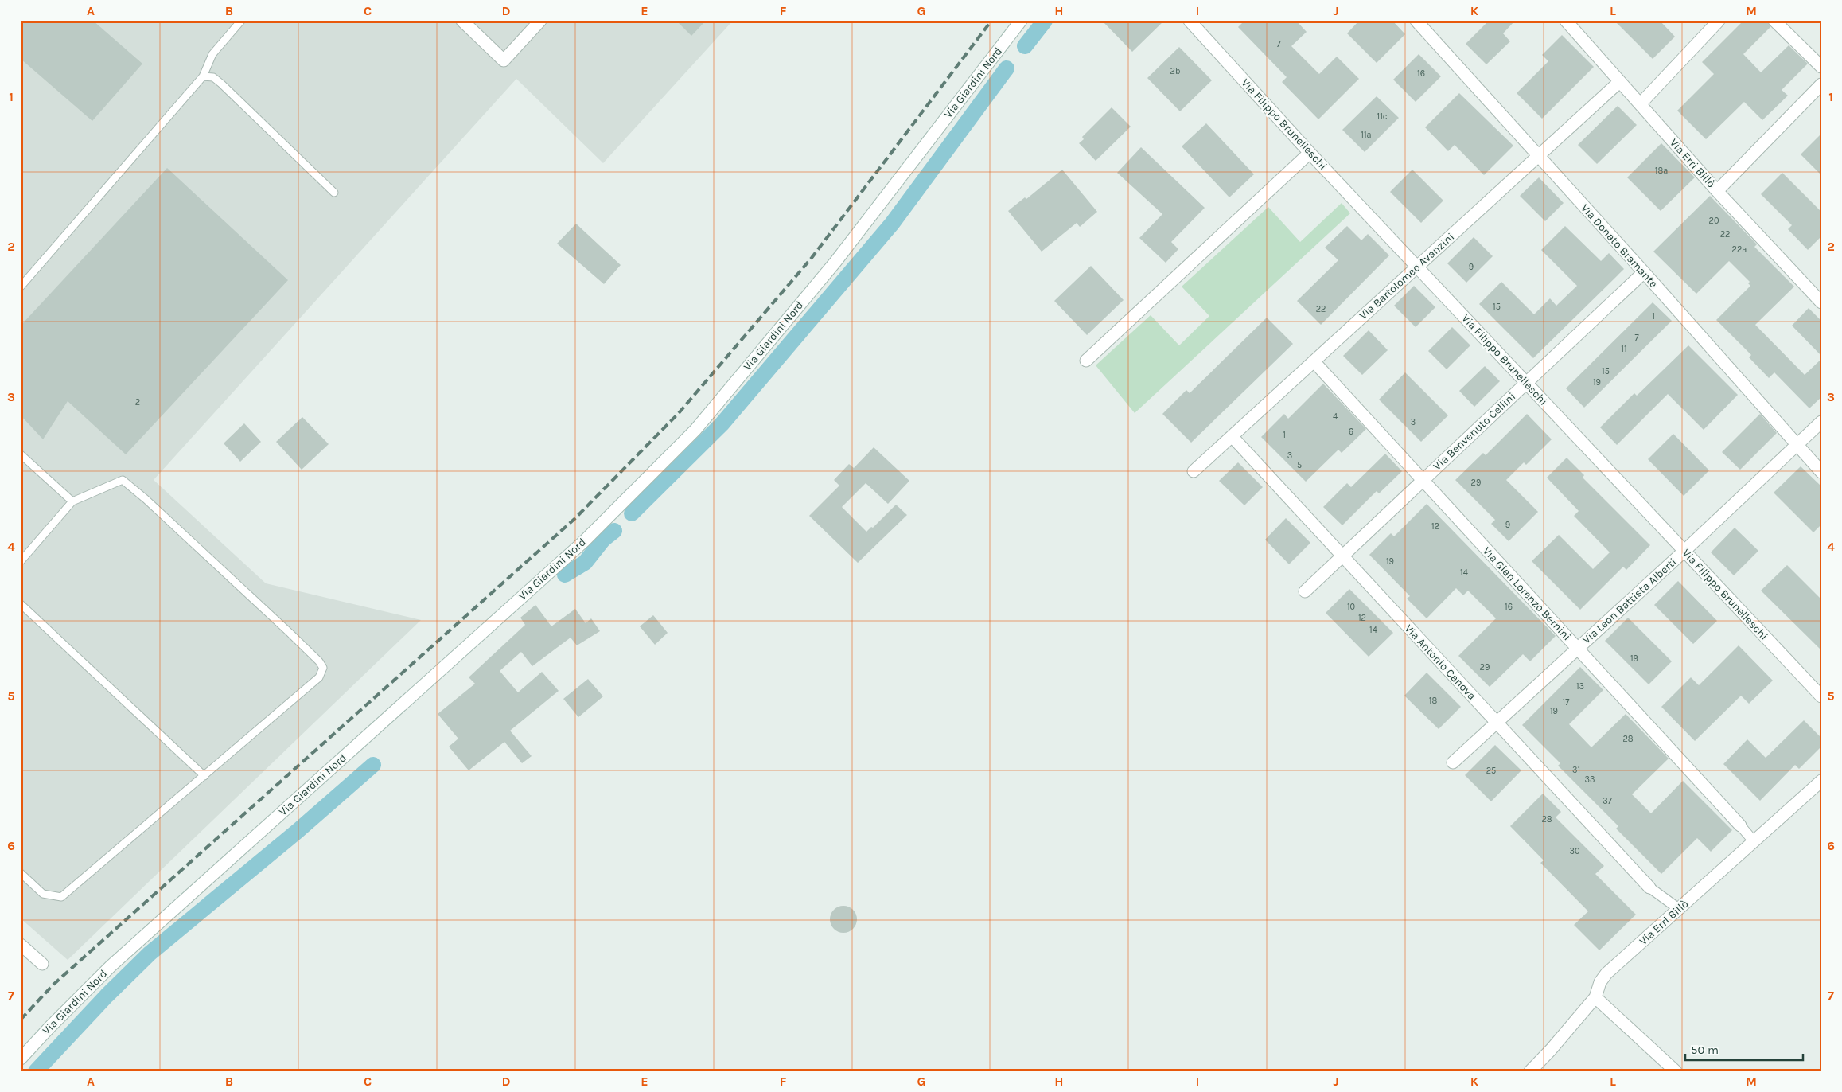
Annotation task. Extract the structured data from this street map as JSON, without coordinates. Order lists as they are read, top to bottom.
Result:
{
  "streets": {
    "street": [
      "Via Giardini Nord",
      "Via Filippo Brunelleschi",
      "Via Erri Billò",
      "Via Donato Bramante",
      "Via Bartolomeo Avanzini",
      "Via Benvenuto Cellini",
      "Via Gian Lorenzo Bernini",
      "Via Leon Battista Alberti",
      "Via Antonio Canova"
    ]
  },
  "crossings": [
    ["Via Filippo Brunelleschi", "Via Bartolomeo Avanzini"],
    ["Via Filippo Brunelleschi", "Via Benvenuto Cellini"],
    ["Via Filippo Brunelleschi", "Via Leon Battista Alberti"],
    ["Via Erri Billò", "Via Bartolomeo Avanzini"],
    ["Via Donato Bramante", "Via Bartolomeo Avanzini"],
    ["Via Donato Bramante", "Via Benvenuto Cellini"],
    ["Via Donato Bramante", "Via Leon Battista Alberti"],
    ["Via Bartolomeo Avanzini", "Via Gian Lorenzo Bernini"],
    ["Via Bartolomeo Avanzini", "Via Antonio Canova"],
    ["Via Benvenuto Cellini", "Via Gian Lorenzo Bernini"],
    ["Via Benvenuto Cellini", "Via Antonio Canova"],
    ["Via Gian Lorenzo Bernini", "Via Leon Battista Alberti"],
    ["Via Leon Battista Alberti", "Via Antonio Canova"]
  ],
  "house_numbers": [
    "7",
    "2b",
    "16",
    "11c",
    "11a",
    "18a",
    "20",
    "22",
    "22a",
    "9",
    "15",
    "22",
    "1",
    "7",
    "11",
    "15",
    "19",
    "2",
    "4",
    "3",
    "6",
    "1",
    "3",
    "5",
    "29",
    "9",
    "12",
    "19",
    "14",
    "10",
    "16",
    "12",
    "14",
    "19",
    "29",
    "13",
    "18",
    "17",
    "19",
    "28",
    "31",
    "25",
    "33",
    "37",
    "28",
    "30"
  ],
  "scale_bar": "50 m",
  "grid": {
    "columns": [
      "A",
      "B",
      "C",
      "D",
      "E",
      "F",
      "G",
      "H",
      "I",
      "J",
      "K",
      "L",
      "M"
    ],
    "rows": [
      "1",
      "2",
      "3",
      "4",
      "5",
      "6",
      "7"
    ]
  }
}
